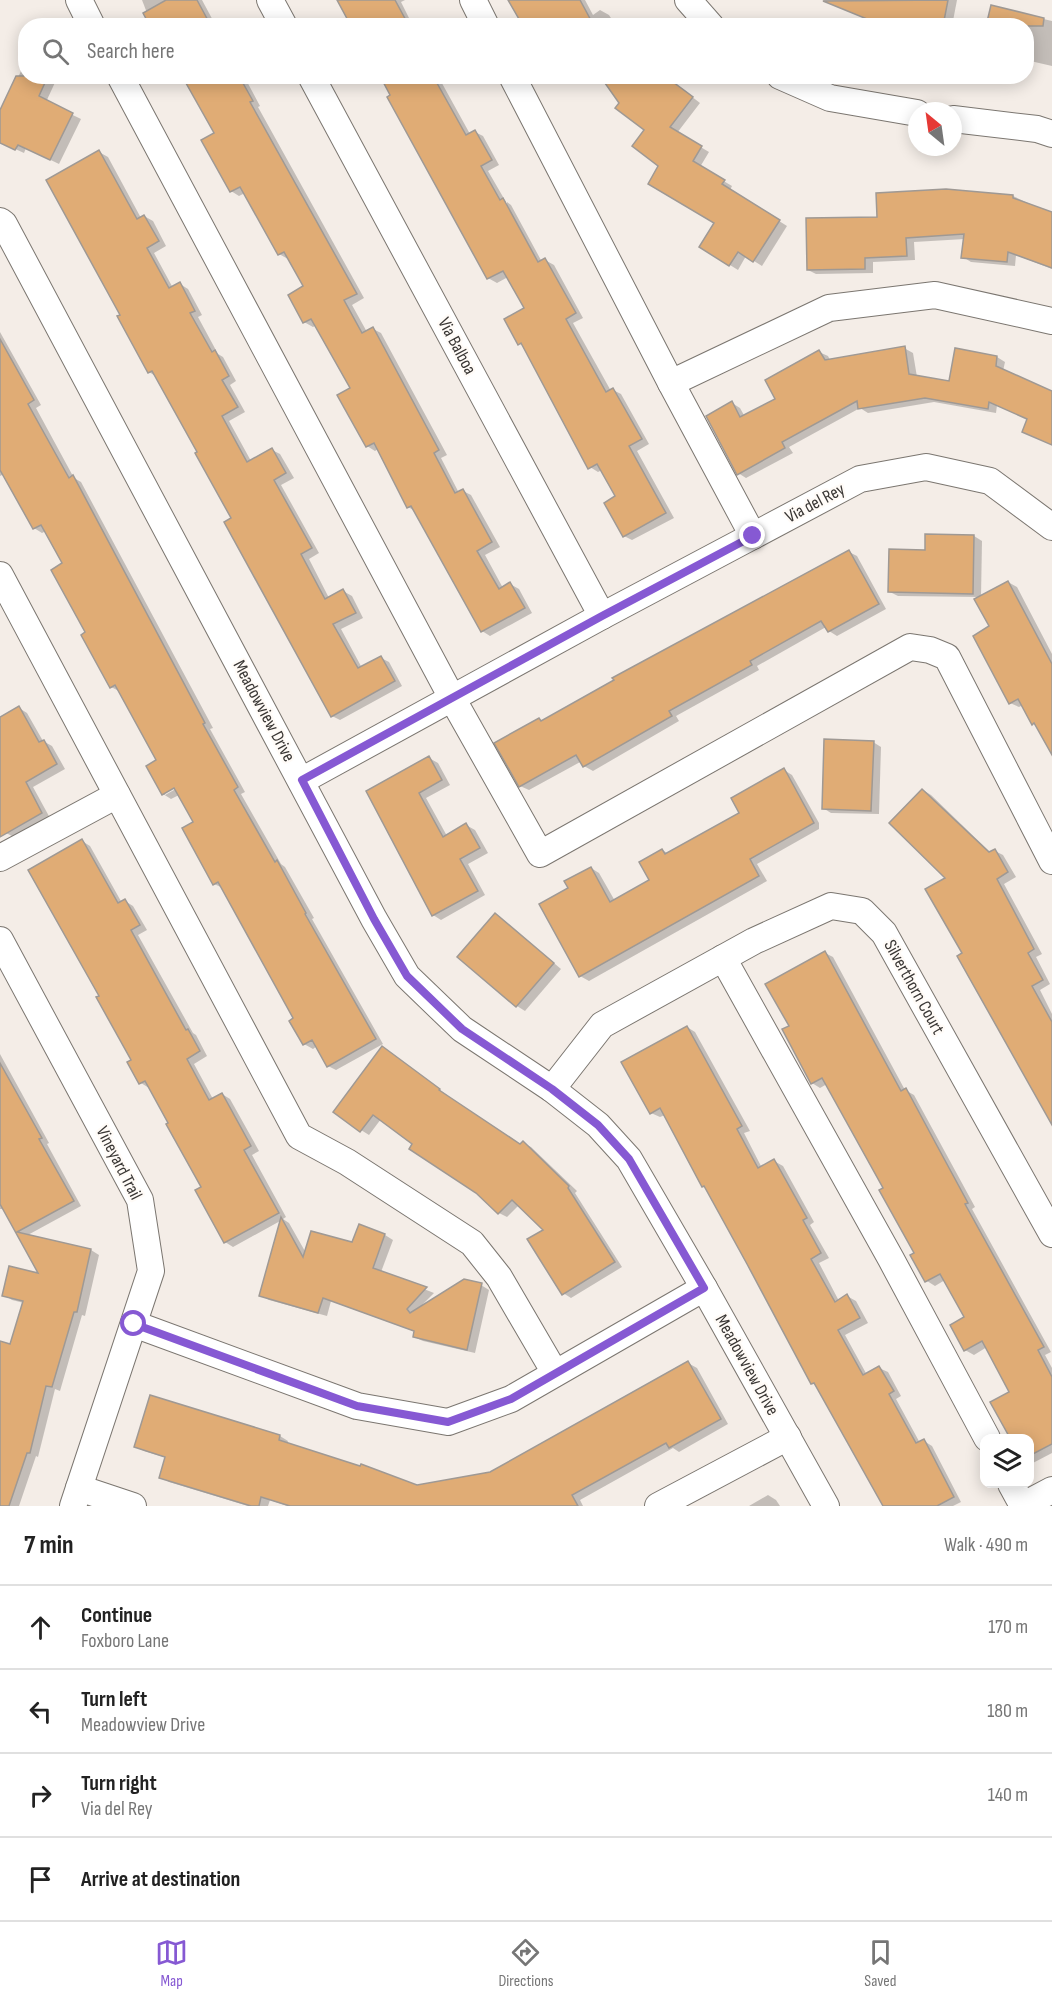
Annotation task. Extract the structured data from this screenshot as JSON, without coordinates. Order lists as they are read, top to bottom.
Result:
{
  "streets": {
    "street": [
      "Via Balboa",
      "Via del Rey",
      "Meadowview Drive",
      "Silverthorn Court",
      "Vineyard Trail"
    ]
  },
  "crossings": [
    ["Via Balboa", "Via del Rey"],
    ["Via del Rey", "Meadowview Drive"],
    ["Meadowview Drive", "Silverthorn Court"]
  ],
  "north": "top left",
  "page": {
    "search": "Search here",
    "heading": ["7 min", "Walk · 490 m"],
    "list": [
      ["Continue", "Foxboro Lane", "170 m"],
      ["Turn left", "Meadowview Drive", "180 m"],
      ["Turn right", "Via del Rey", "140 m"],
      "Arrive at destination"
    ],
    "nav": ["Map", "Directions", "Saved"]
  }
}
